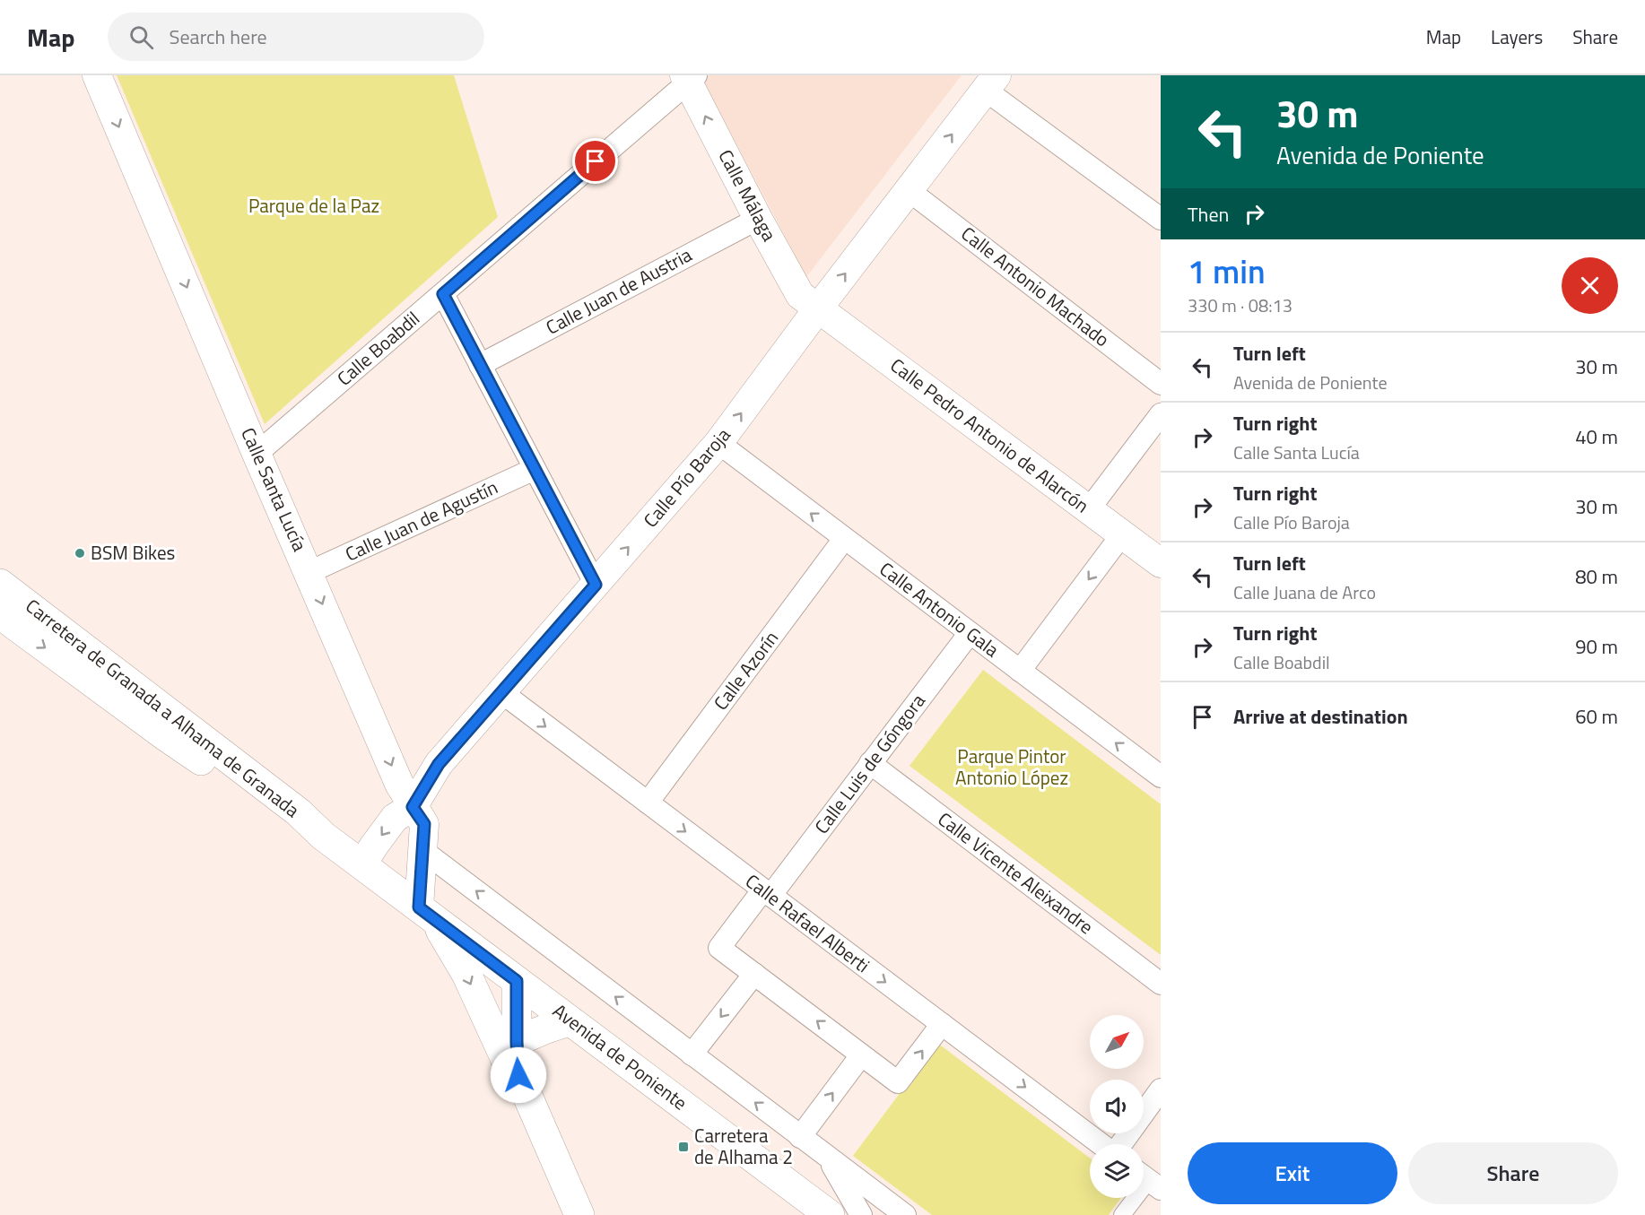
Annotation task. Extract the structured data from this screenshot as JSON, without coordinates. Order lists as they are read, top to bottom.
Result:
{
  "streets": {
    "main road": ["Carretera de Granada a Alhama de Granada", "Avenida de Poniente"],
    "street": [
      "Calle Málaga",
      "Calle Antonio Machado",
      "Calle Juan de Austria",
      "Calle Boabdil",
      "Calle Pedro Antonio de Alarcón",
      "Calle Pío Baroja",
      "Calle Santa Lucía",
      "Calle Juan de Agustín",
      "Calle Antonio Gala",
      "Calle Azorín",
      "Calle Luis de Góngora",
      "Calle Vicente Aleixandre",
      "Calle Rafael Alberti"
    ]
  },
  "crossings": [
    ["Calle Málaga", "Calle Juan de Austria"],
    ["Calle Málaga", "Calle Boabdil"],
    ["Calle Málaga", "Calle Pedro Antonio de Alarcón"],
    ["Calle Málaga", "Calle Pío Baroja"],
    ["Calle Antonio Machado", "Calle Pío Baroja"],
    ["Calle Boabdil", "Calle Santa Lucía"],
    ["Calle Pedro Antonio de Alarcón", "Calle Pío Baroja"],
    ["Calle Pío Baroja", "Calle Santa Lucía"],
    ["Calle Pío Baroja", "Calle Antonio Gala"],
    ["Calle Pío Baroja", "Carretera de Granada a Alhama de Granada"],
    ["Calle Pío Baroja", "Calle Rafael Alberti"],
    ["Calle Santa Lucía", "Calle Juan de Agustín"],
    ["Calle Santa Lucía", "Carretera de Granada a Alhama de Granada"],
    ["Calle Santa Lucía", "Avenida de Poniente"],
    ["Calle Antonio Gala", "Calle Azorín"],
    ["Calle Antonio Gala", "Calle Luis de Góngora"],
    ["Calle Azorín", "Calle Rafael Alberti"],
    ["Carretera de Granada a Alhama de Granada", "Avenida de Poniente"],
    ["Calle Luis de Góngora", "Calle Vicente Aleixandre"],
    ["Calle Luis de Góngora", "Calle Rafael Alberti"]
  ],
  "one_way": ["Calle Málaga", "Calle Santa Lucía", "Calle Antonio Gala"],
  "parks": ["Parque de la Paz", "Parque Pintor Antonio López"],
  "places": {
    "other": ["BSM Bikes"],
    "transit": ["Carretera de Alhama 2"]
  },
  "north": "top right",
  "page": {
    "header": "Map",
    "search": "Search here",
    "nav": ["Map", "Layers", "Share"],
    "turn": ["30 m", "Avenida de Poniente"],
    "then": "Then",
    "heading": ["1 min", "330 m · 08:13"],
    "list": [
      {
        "name": "Turn left",
        "note": "Avenida de Poniente",
        "value": "30 m"
      },
      {
        "name": "Turn right",
        "note": "Calle Santa Lucía",
        "value": "40 m"
      },
      {
        "name": "Turn right",
        "note": "Calle Pío Baroja",
        "value": "30 m"
      },
      {
        "name": "Turn left",
        "note": "Calle Juana de Arco",
        "value": "80 m"
      },
      {
        "name": "Turn right",
        "note": "Calle Boabdil",
        "value": "90 m"
      },
      {
        "name": "Arrive at destination",
        "value": "60 m"
      }
    ],
    "buttons": ["Exit", "Share"]
  }
}
